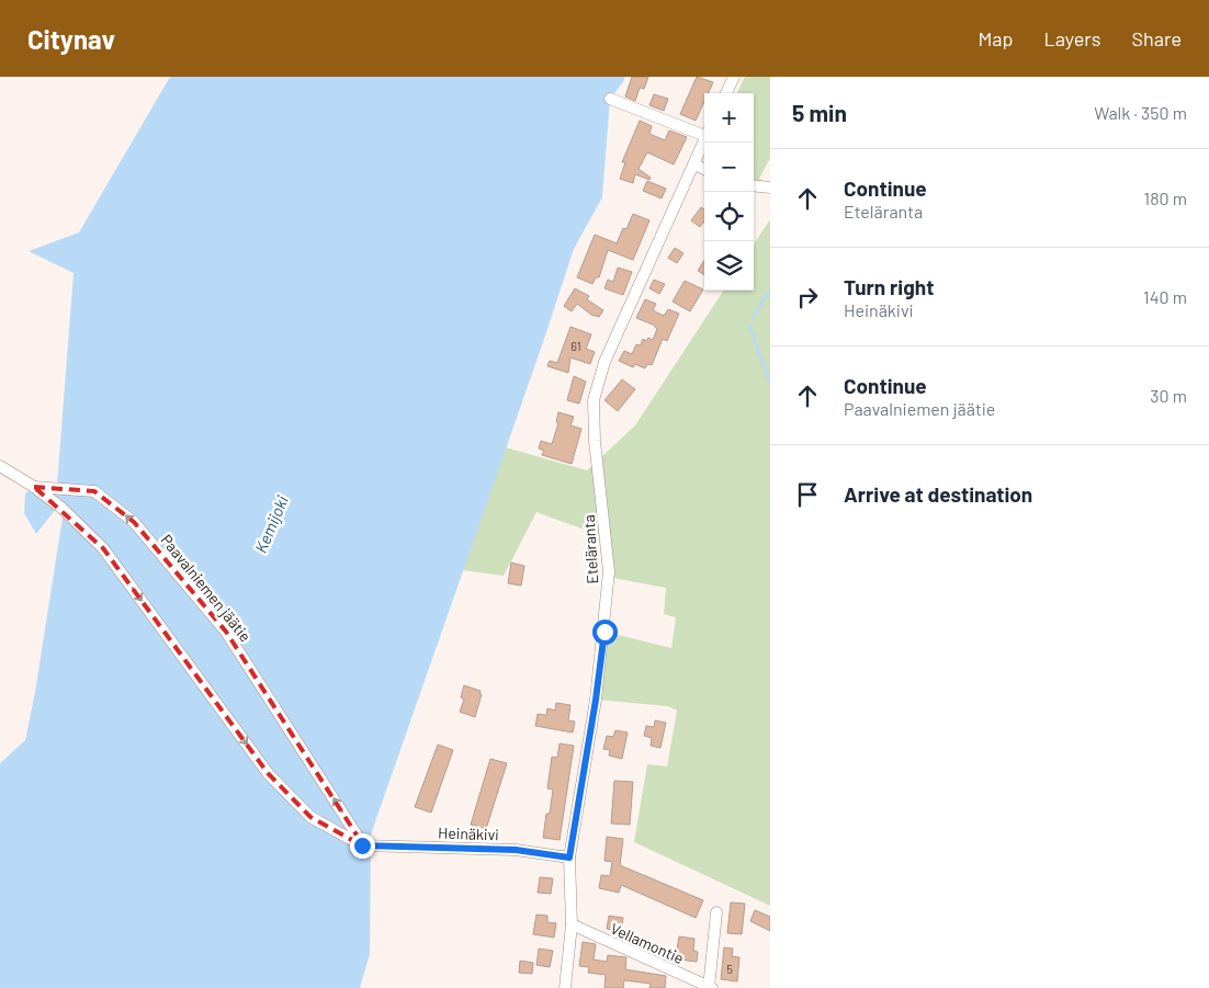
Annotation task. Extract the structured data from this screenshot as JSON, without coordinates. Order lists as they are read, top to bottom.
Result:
{
  "streets": {
    "street": [
      "Eteläranta",
      "Paavalniemen jäätie",
      "Heinäkivi",
      "Vellamontie"
    ]
  },
  "crossings": [
    ["Eteläranta", "Heinäkivi"],
    ["Eteläranta", "Vellamontie"],
    ["Paavalniemen jäätie", "Heinäkivi"]
  ],
  "water": ["Kemijoki"],
  "house_numbers": ["61", "5"],
  "page": {
    "header": "Citynav",
    "nav": ["Map", "Layers", "Share"],
    "heading": ["5 min", "Walk · 350 m"],
    "map_buttons": ["+", "−"],
    "list": [
      ["Continue", "Eteläranta", "180 m"],
      ["Turn right", "Heinäkivi", "140 m"],
      ["Continue", "Paavalniemen jäätie", "30 m"],
      "Arrive at destination"
    ]
  }
}
